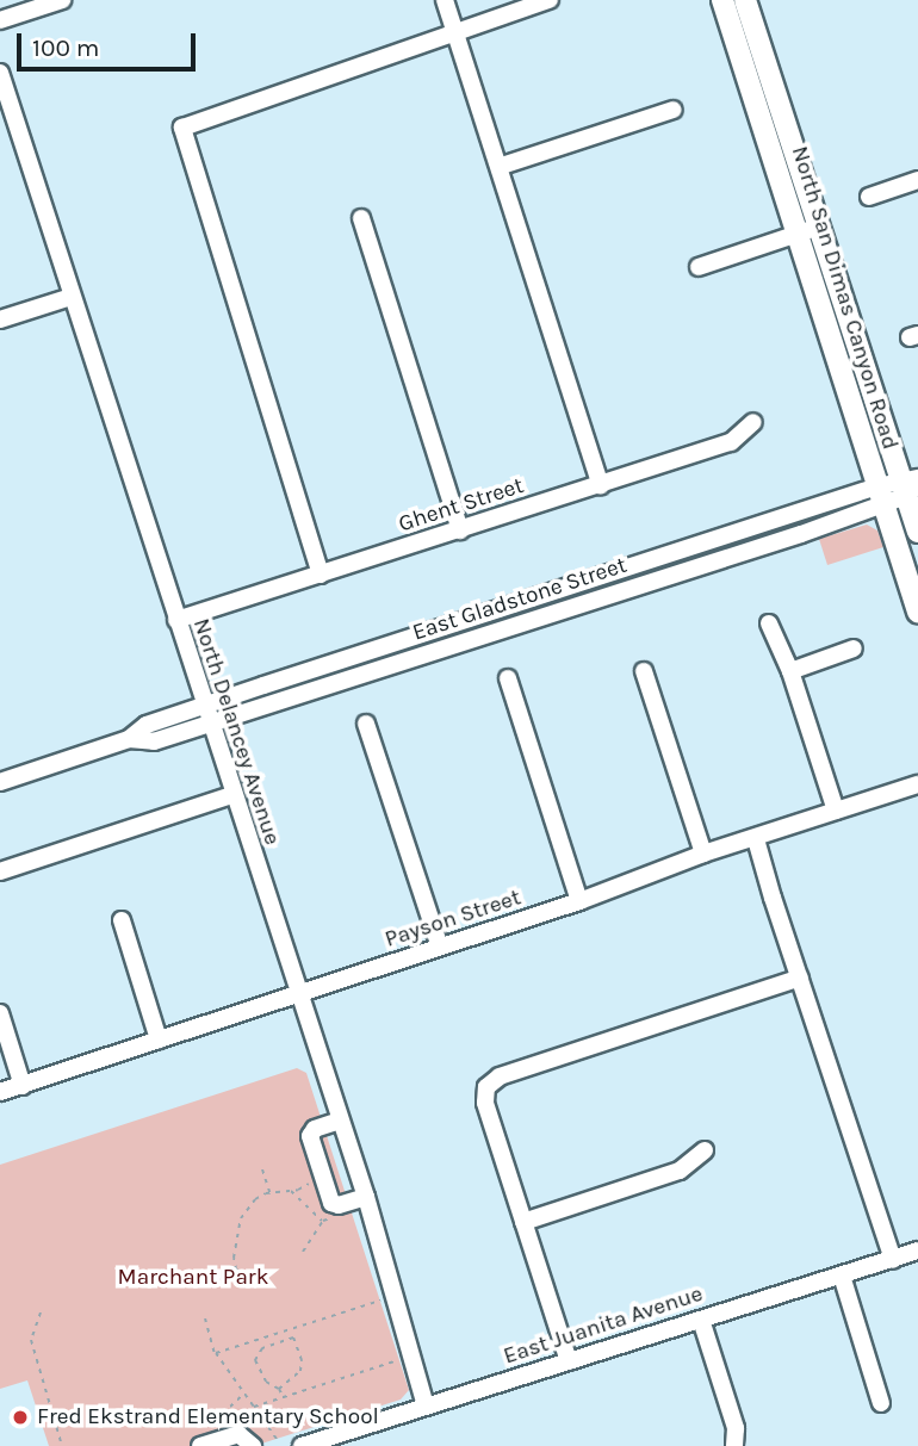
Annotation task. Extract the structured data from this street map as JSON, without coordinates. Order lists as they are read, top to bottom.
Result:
{
  "streets": {
    "main road": ["North San Dimas Canyon Road"],
    "street": [
      "Ghent Street",
      "East Gladstone Street",
      "North Delancey Avenue",
      "Payson Street",
      "East Juanita Avenue"
    ]
  },
  "crossings": [
    ["North San Dimas Canyon Road", "East Gladstone Street"],
    ["Ghent Street", "North Delancey Avenue"],
    ["East Gladstone Street", "North Delancey Avenue"],
    ["North Delancey Avenue", "Payson Street"],
    ["North Delancey Avenue", "East Juanita Avenue"]
  ],
  "parks": ["Marchant Park"],
  "places": ["Fred Ekstrand Elementary School"],
  "scale_bar": "100 m"
}
